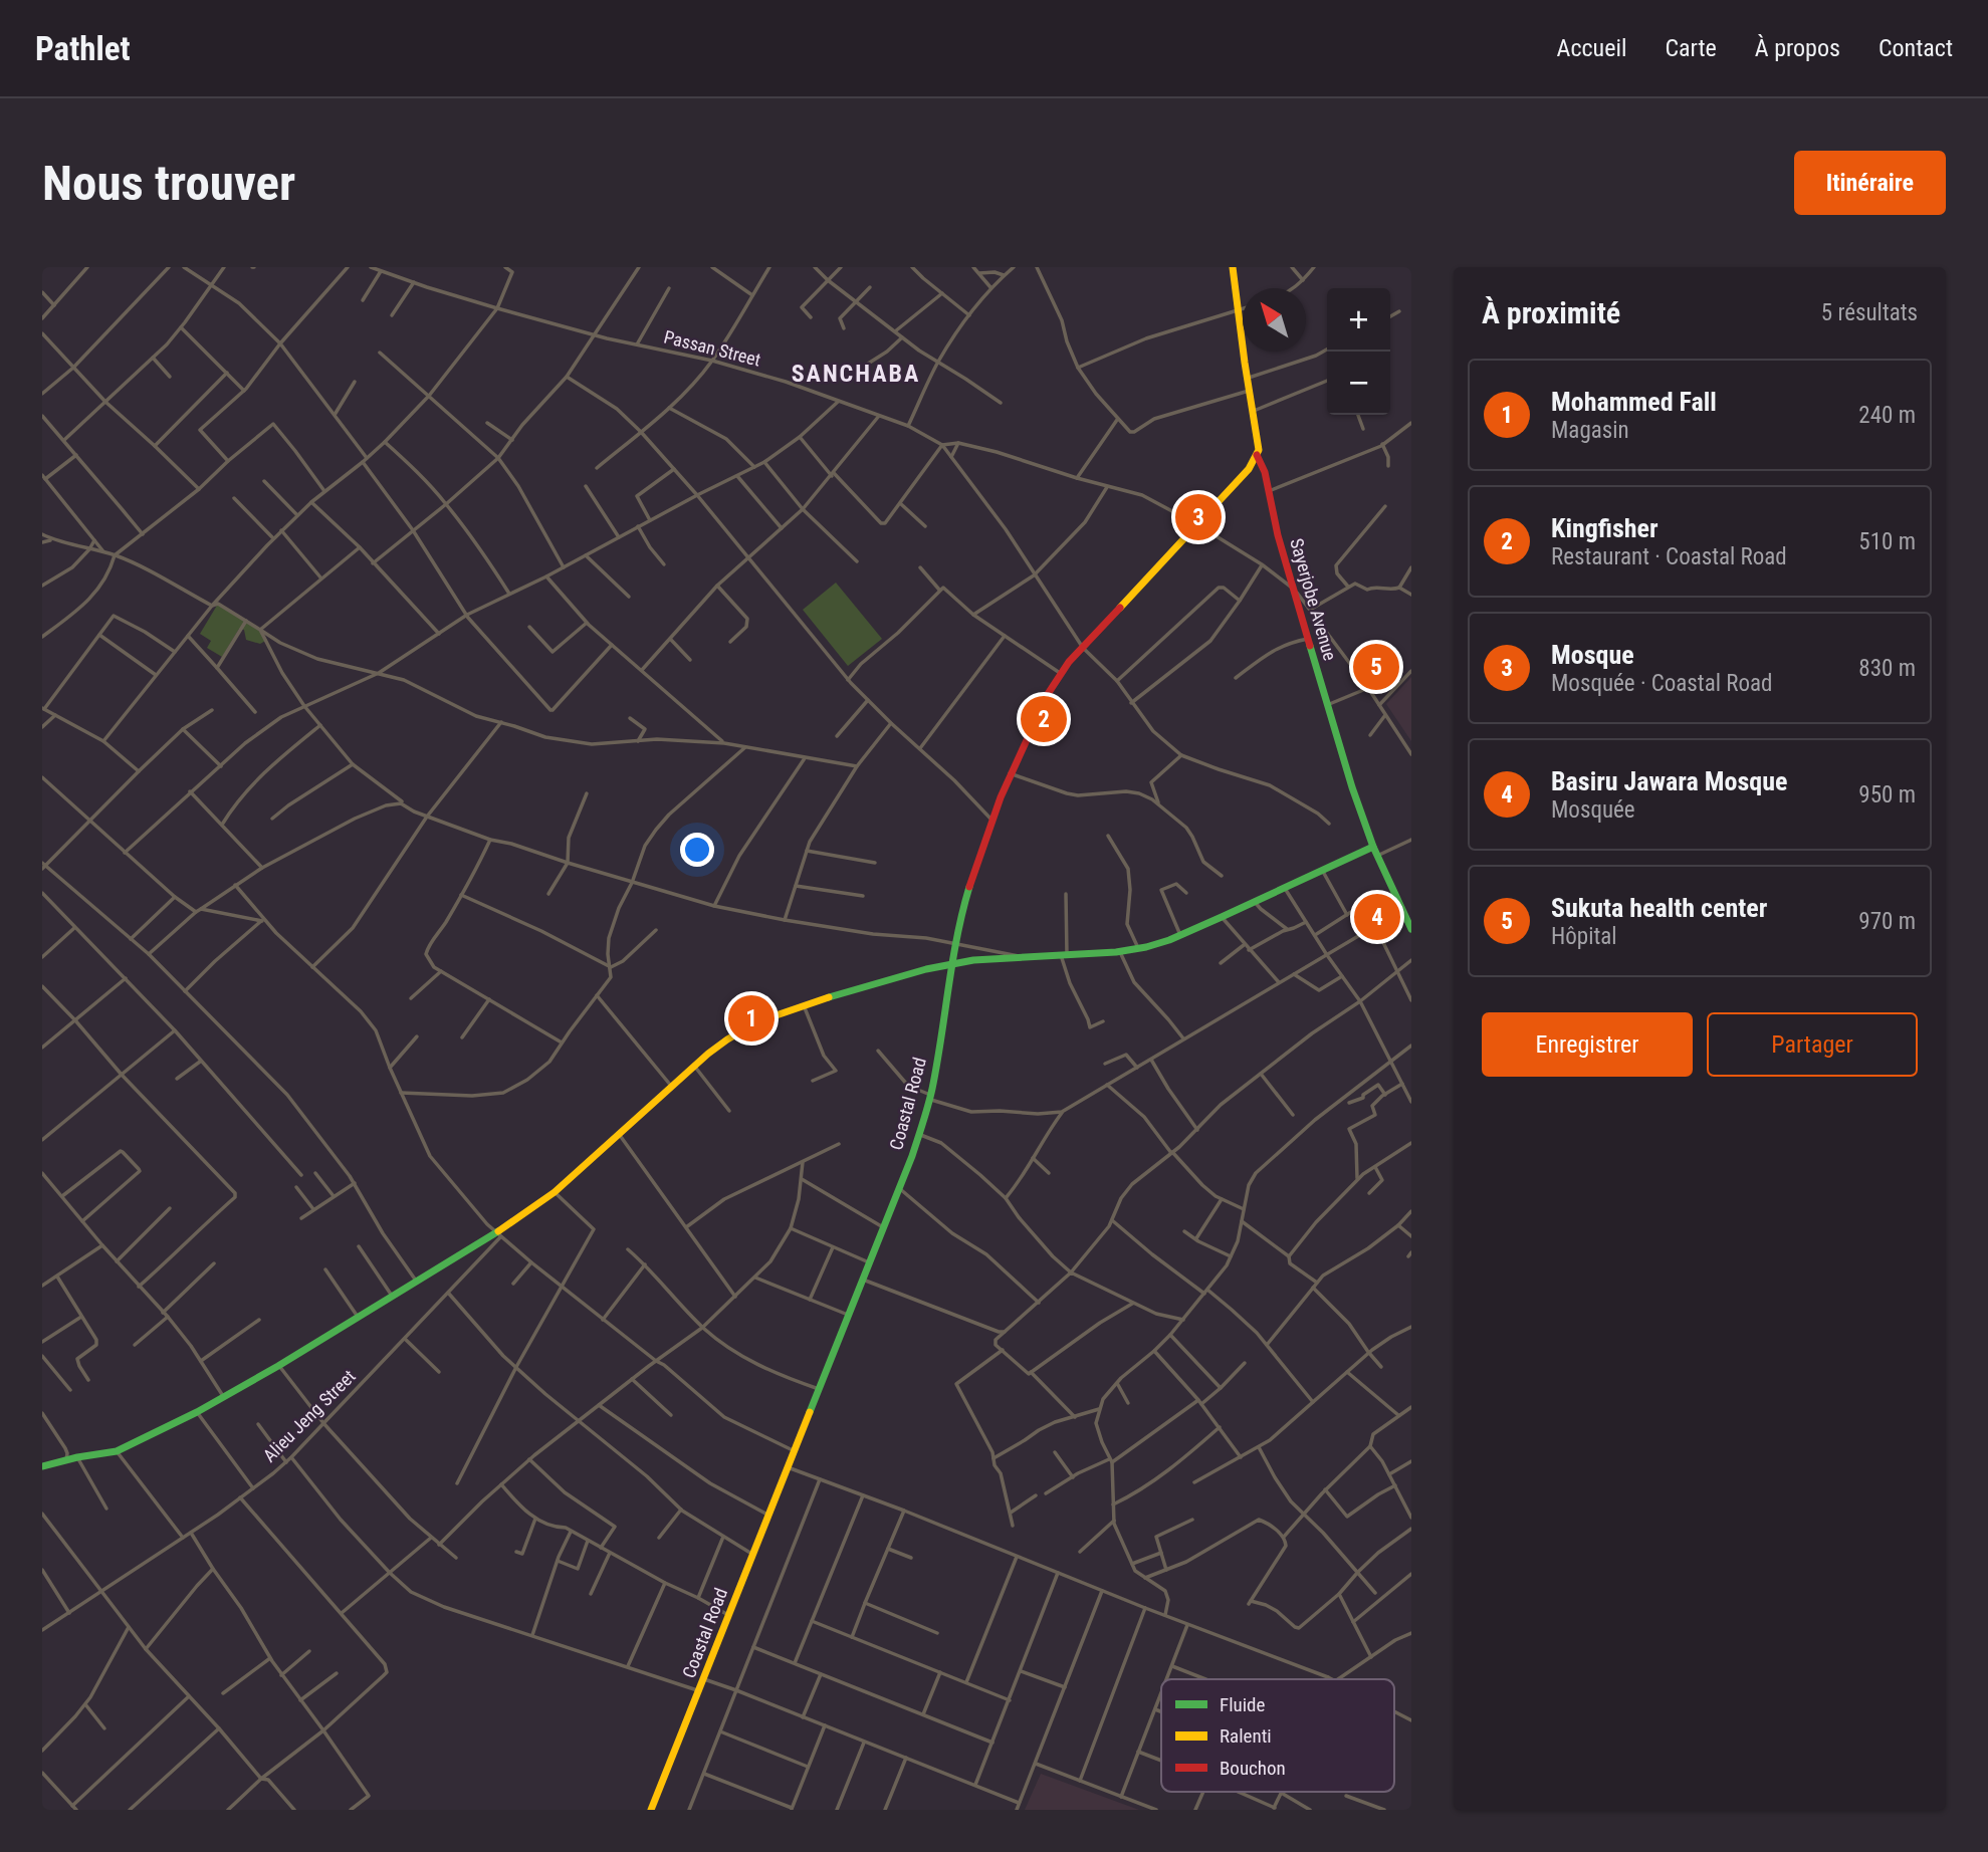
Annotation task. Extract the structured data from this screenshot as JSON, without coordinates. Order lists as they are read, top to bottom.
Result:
{
  "streets": {
    "street": [
      "Passan Street",
      "Sayerjobe Avenue",
      "Coastal Road",
      "Alieu Jeng Street"
    ]
  },
  "crossings": [
    ["Sayerjobe Avenue", "Coastal Road"]
  ],
  "districts": ["SANCHABA"],
  "legend": ["Fluide", "Ralenti", "Bouchon"],
  "north": "top left",
  "page": {
    "header": "Pathlet",
    "nav": [
      "Accueil",
      "Carte",
      "À propos",
      "Contact"
    ],
    "buttons": [
      "Itinéraire",
      ["Enregistrer", "Partager"]
    ],
    "title": "Nous trouver",
    "heading": ["À proximité", "5 résultats"],
    "map_buttons": ["+", "−"],
    "list": [
      {
        "mark": "1",
        "name": "Mohammed Fall",
        "note": "Magasin",
        "value": "240 m"
      },
      {
        "mark": "2",
        "name": "Kingfisher",
        "note": "Restaurant · Coastal Road",
        "value": "510 m"
      },
      {
        "mark": "3",
        "name": "Mosque",
        "note": "Mosquée · Coastal Road",
        "value": "830 m"
      },
      {
        "mark": "4",
        "name": "Basiru Jawara Mosque",
        "note": "Mosquée",
        "value": "950 m"
      },
      {
        "mark": "5",
        "name": "Sukuta health center",
        "note": "Hôpital",
        "value": "970 m"
      }
    ],
    "pins": [
      "3",
      "5",
      "2",
      "4",
      "1"
    ]
  }
}
